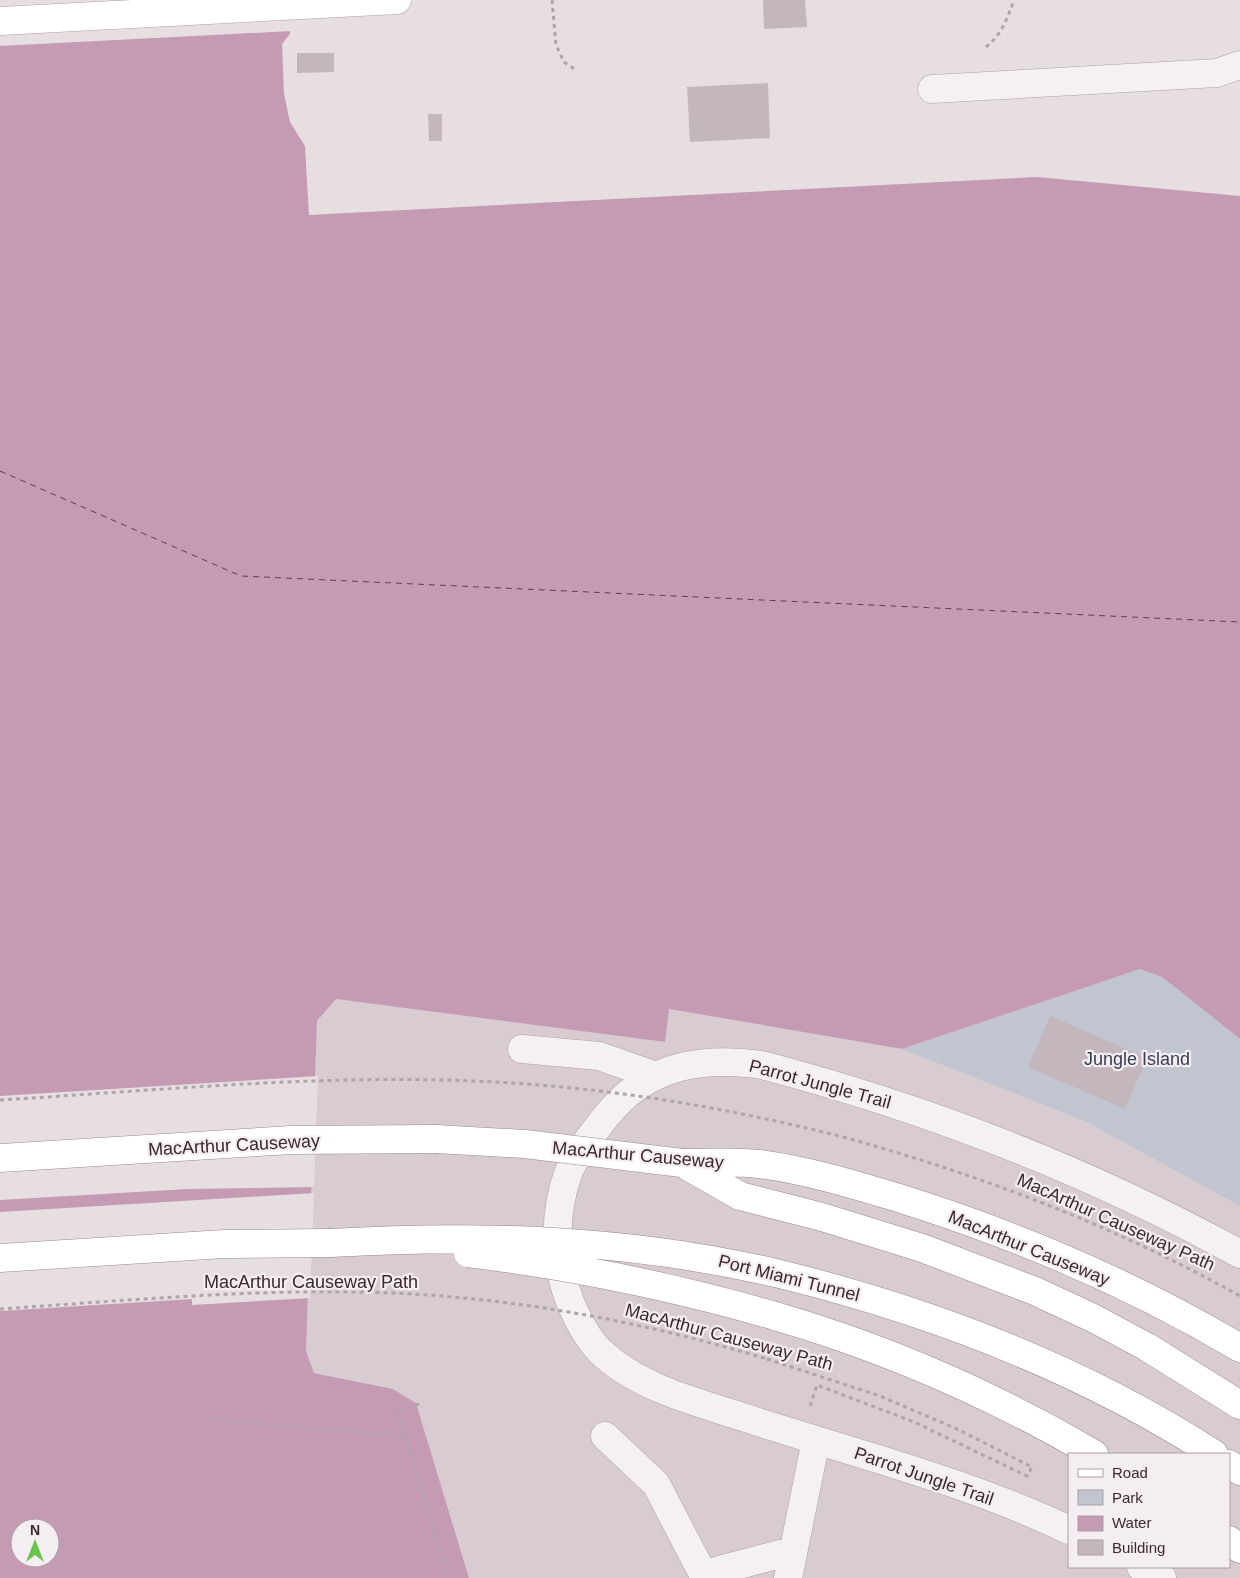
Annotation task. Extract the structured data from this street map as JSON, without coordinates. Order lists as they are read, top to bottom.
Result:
{
  "streets": {
    "main road": ["MacArthur Causeway", "Port Miami Tunnel"],
    "street": ["Parrot Jungle Trail"],
    "path": ["MacArthur Causeway Path"]
  },
  "crossings": [
    ["Parrot Jungle Trail", "MacArthur Causeway Path"]
  ],
  "parks": ["Jungle Island"],
  "legend": [
    "Road",
    "Park",
    "Water",
    "Building"
  ],
  "north": "top"
}
